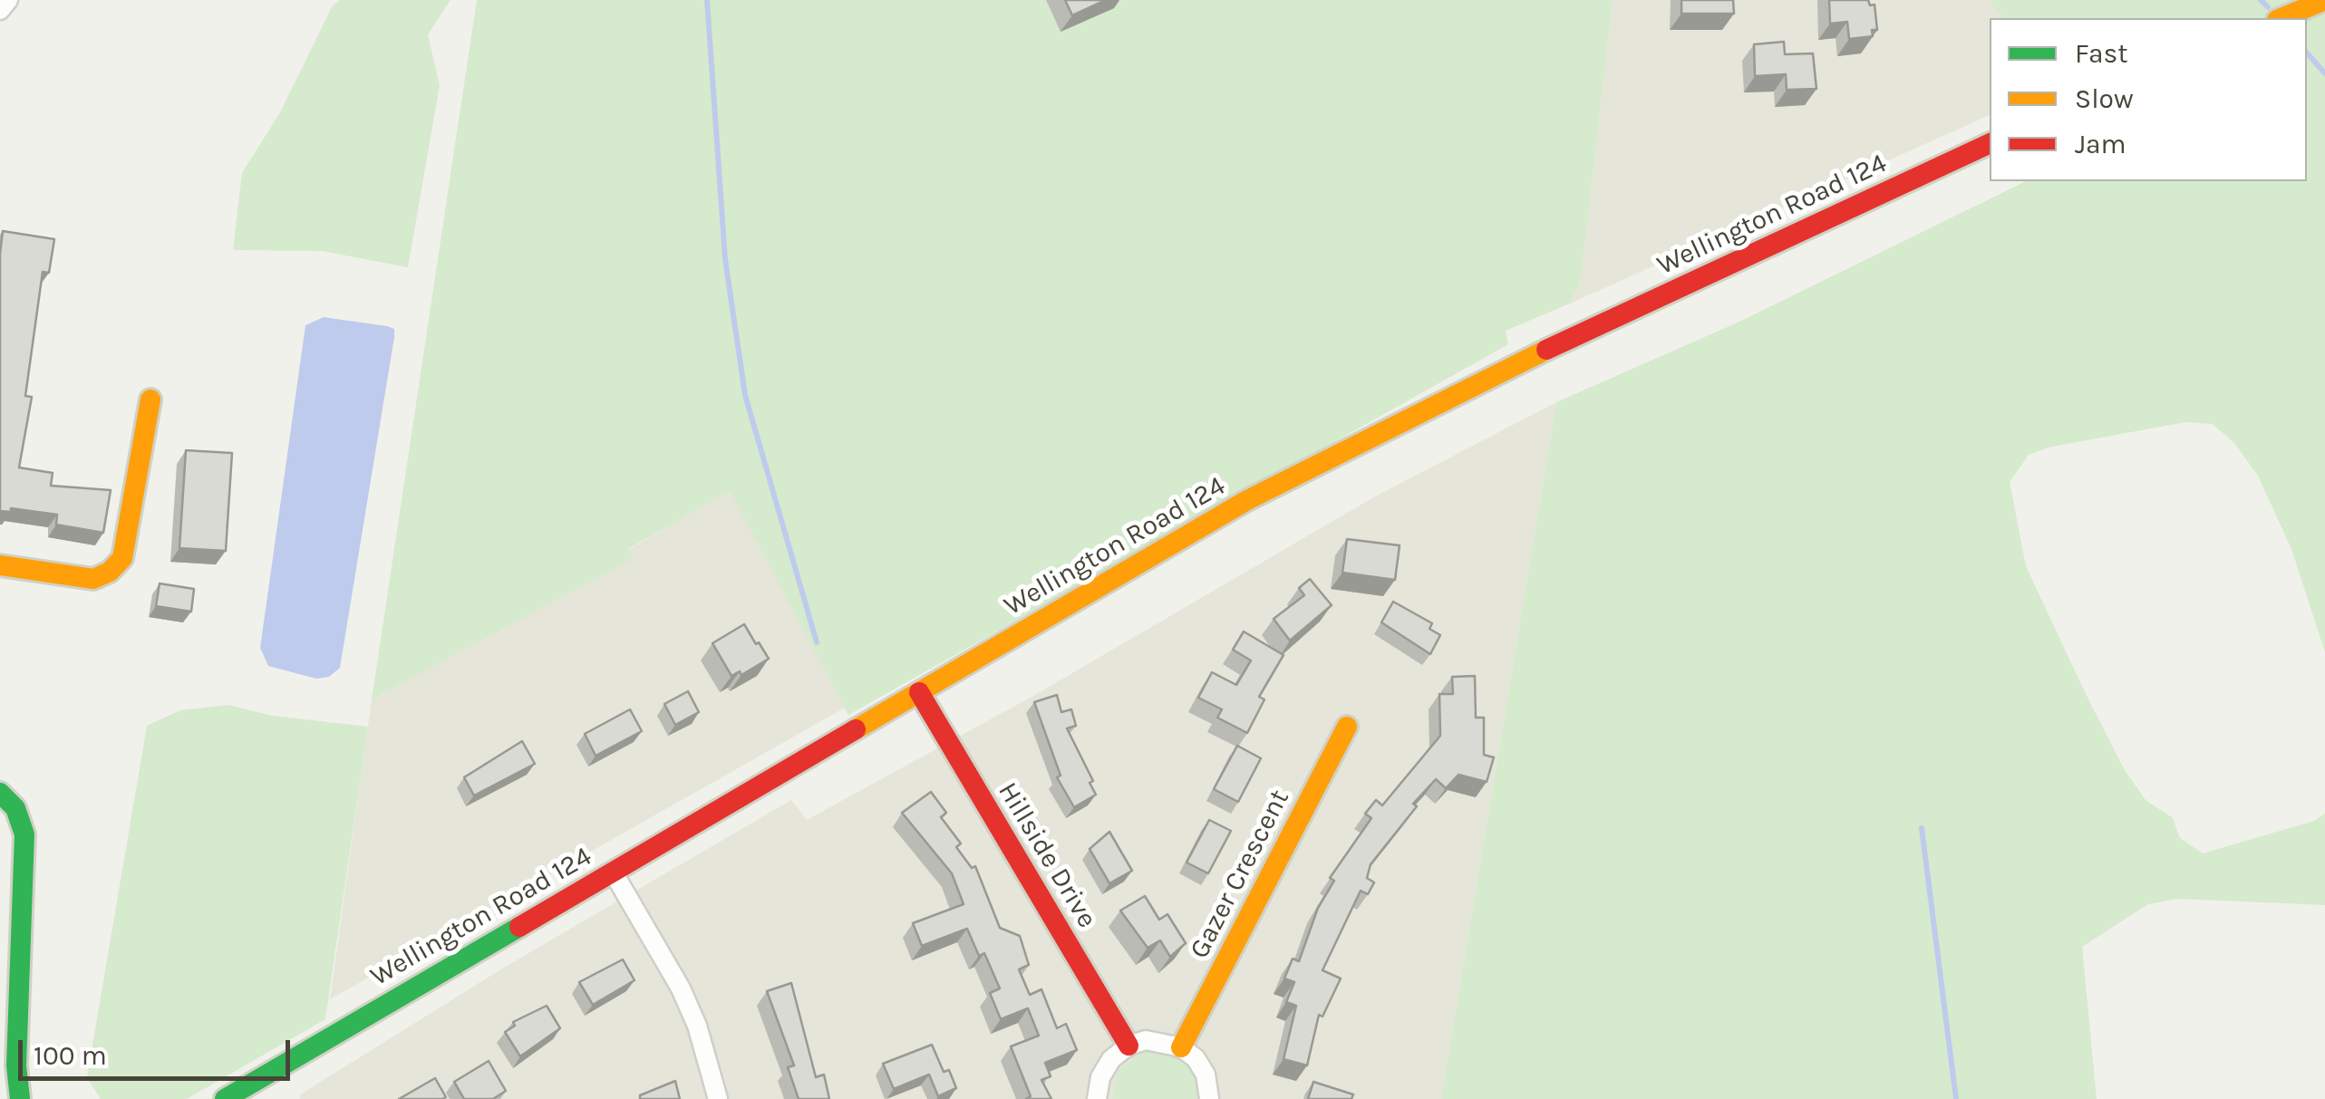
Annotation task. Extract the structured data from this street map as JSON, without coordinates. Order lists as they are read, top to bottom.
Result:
{
  "streets": {
    "main road": ["Wellington Road 124", "Hillside Drive", "Gazer Crescent"]
  },
  "crossings": [
    ["Wellington Road 124", "Hillside Drive"]
  ],
  "legend": ["Fast", "Slow", "Jam"],
  "scale_bar": "100 m"
}
